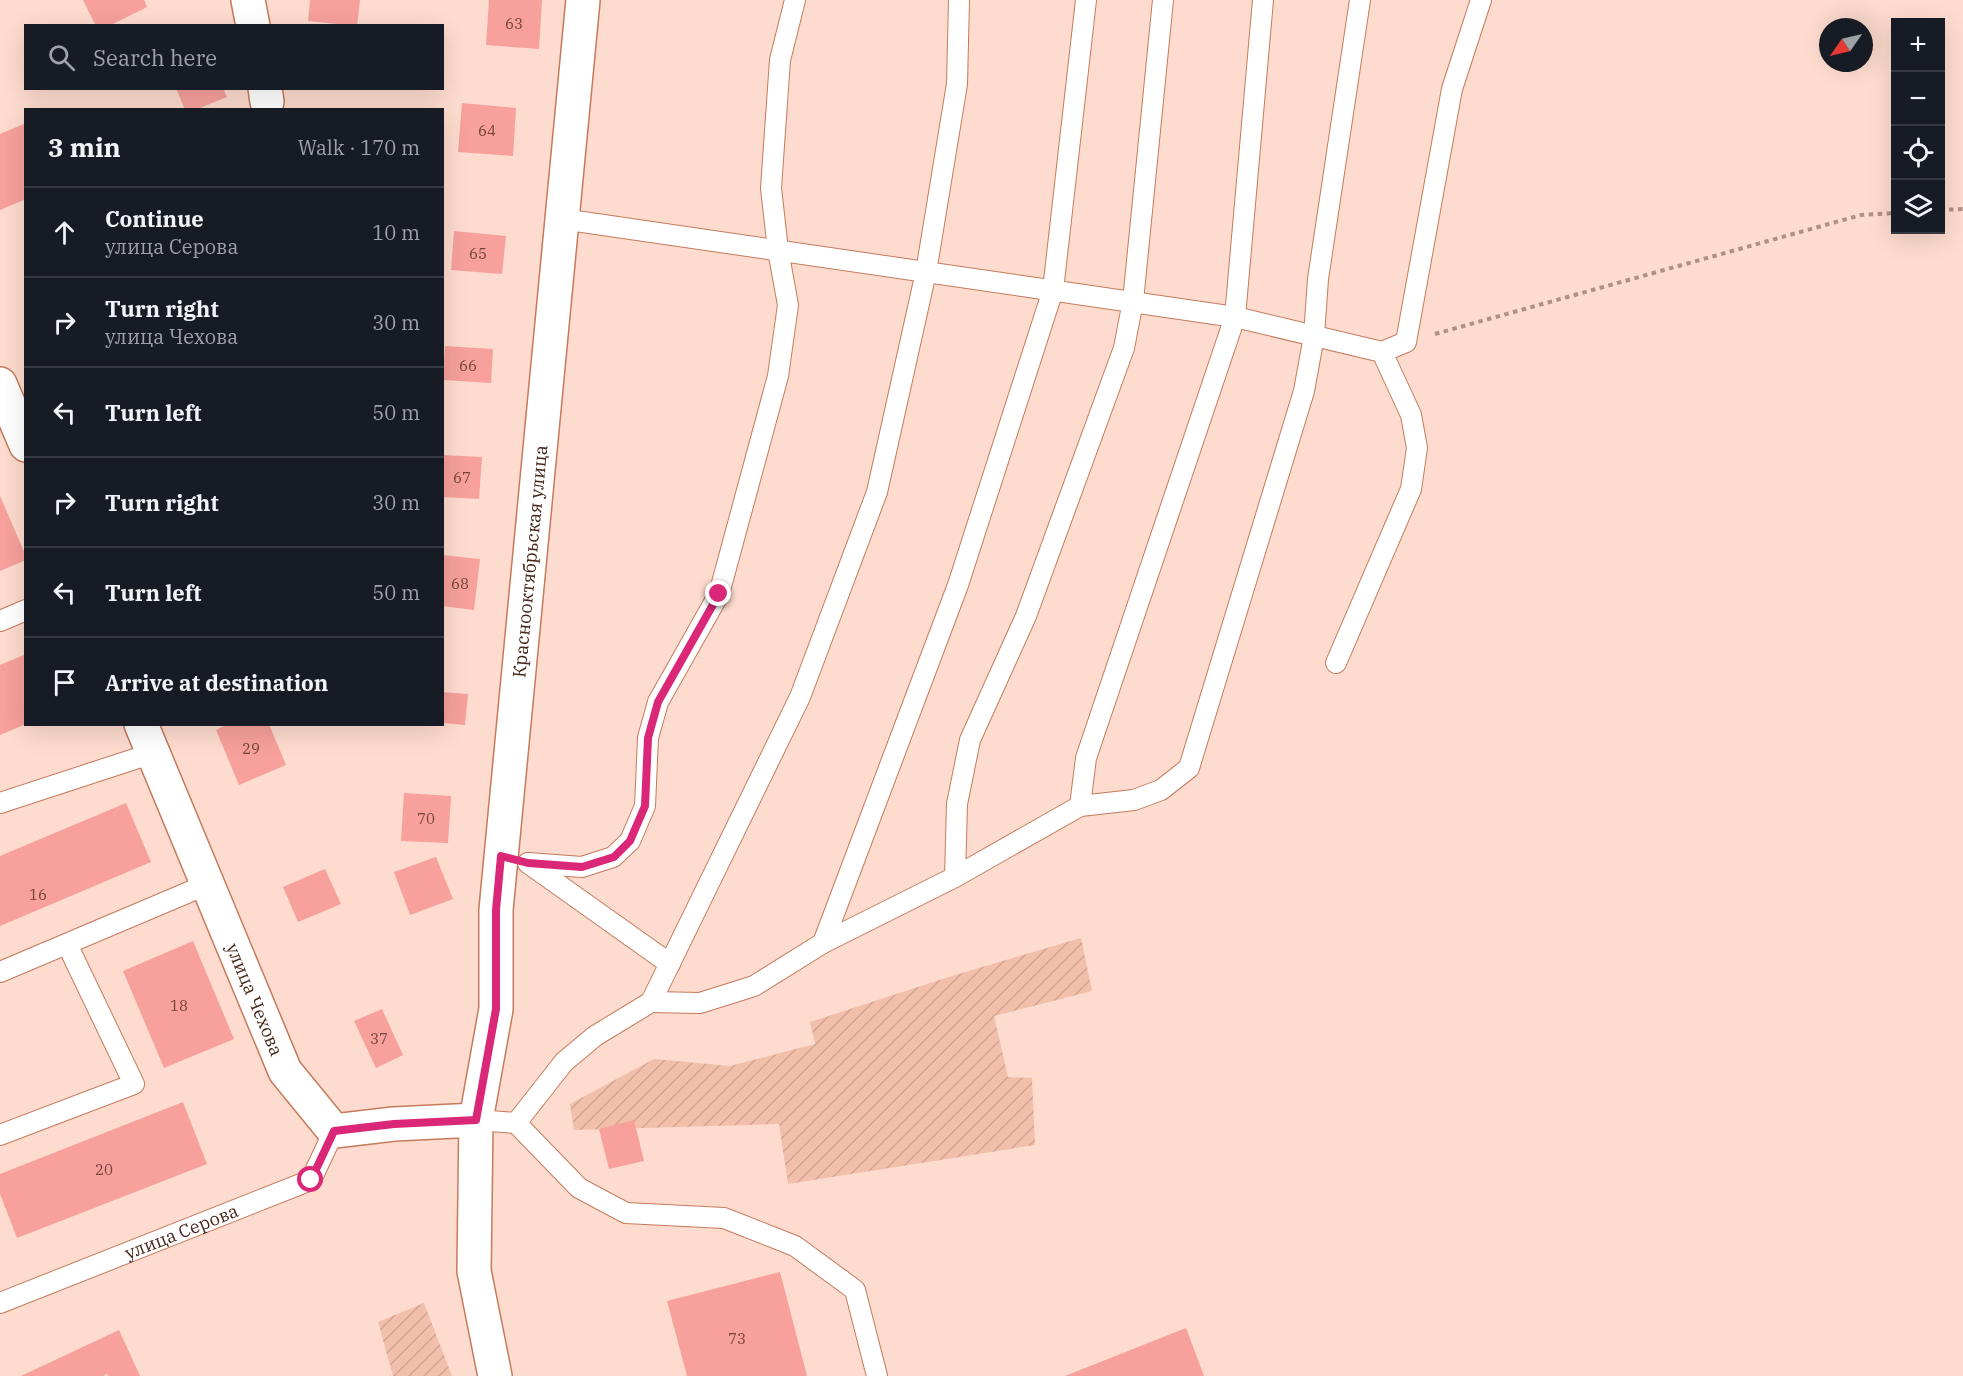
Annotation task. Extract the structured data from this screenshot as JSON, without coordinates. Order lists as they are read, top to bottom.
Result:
{
  "streets": {
    "street": ["Краснооктябрьская улица", "улица Чехова"],
    "lane": ["улица Серова"]
  },
  "crossings": [
    ["улица Чехова", "улица Серова"]
  ],
  "house_numbers": [
    "63",
    "64",
    "65",
    "66",
    "67",
    "68",
    "29",
    "70",
    "16",
    "18",
    "37",
    "20",
    "73"
  ],
  "north": "bottom left",
  "page": {
    "map_buttons": ["+", "−"],
    "search": "Search here",
    "heading": ["3 min", "Walk · 170 m"],
    "list": [
      ["Continue", "улица Серова", "10 m"],
      ["Turn right", "улица Чехова", "30 m"],
      ["Turn left", "50 m"],
      ["Turn right", "30 m"],
      ["Turn left", "50 m"],
      "Arrive at destination"
    ]
  }
}
